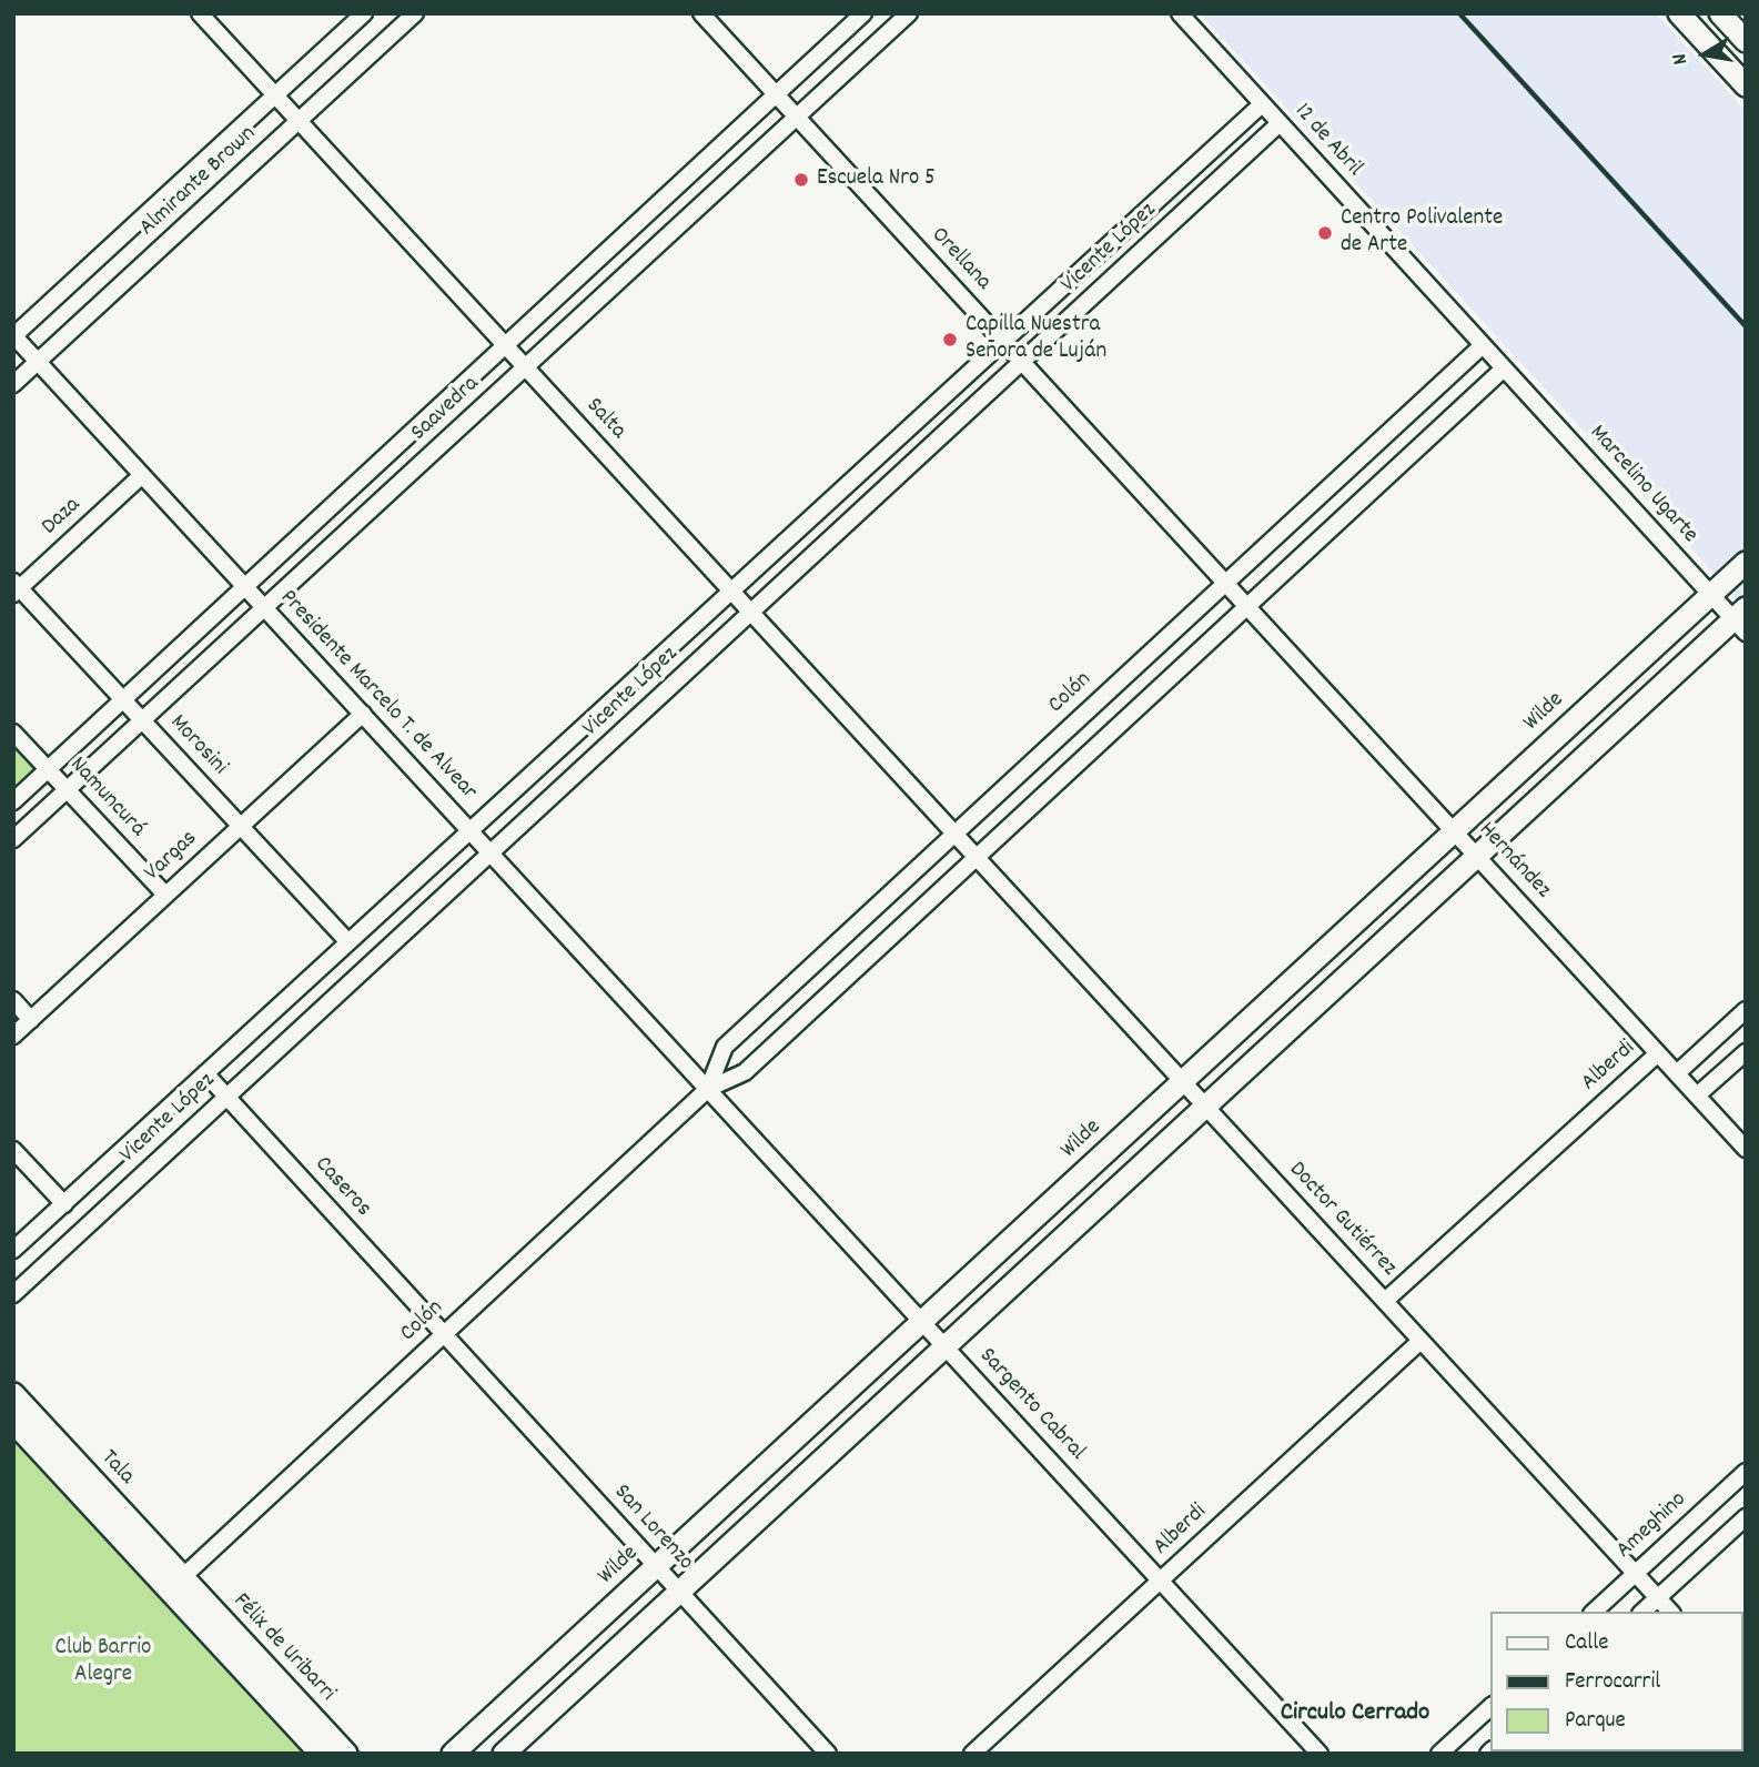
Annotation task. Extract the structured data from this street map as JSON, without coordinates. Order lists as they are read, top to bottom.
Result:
{
  "streets": {
    "street": [
      "12 de Abril",
      "Almirante Brown",
      "Vicente López",
      "Orellana",
      "Saavedra",
      "Salta",
      "Marcelino Ugarte",
      "Daza",
      "Colón",
      "Presidente Marcelo T. de Alvear",
      "Wilde",
      "Morosini",
      "Namuncurá",
      "Vargas",
      "Hernández",
      "Alberdi",
      "Caseros",
      "Doctor Gutiérrez",
      "Sargento Cabral",
      "Tala",
      "Ameghino",
      "San Lorenzo",
      "Félix de Uribarri"
    ]
  },
  "crossings": [
    ["12 de Abril", "Vicente López"],
    ["12 de Abril", "Marcelino Ugarte"],
    ["12 de Abril", "Colón"],
    ["Almirante Brown", "Salta"],
    ["Almirante Brown", "Presidente Marcelo T. de Alvear"],
    ["Vicente López", "Orellana"],
    ["Vicente López", "Salta"],
    ["Vicente López", "Presidente Marcelo T. de Alvear"],
    ["Vicente López", "Morosini"],
    ["Vicente López", "Caseros"],
    ["Orellana", "Saavedra"],
    ["Orellana", "Colón"],
    ["Orellana", "Hernández"],
    ["Saavedra", "Salta"],
    ["Saavedra", "Presidente Marcelo T. de Alvear"],
    ["Saavedra", "Morosini"],
    ["Saavedra", "Namuncurá"],
    ["Salta", "Colón"],
    ["Salta", "Doctor Gutiérrez"],
    ["Marcelino Ugarte", "Colón"],
    ["Marcelino Ugarte", "Wilde"],
    ["Daza", "Presidente Marcelo T. de Alvear"],
    ["Daza", "Morosini"],
    ["Colón", "Presidente Marcelo T. de Alvear"],
    ["Colón", "Hernández"],
    ["Colón", "Caseros"],
    ["Colón", "Doctor Gutiérrez"],
    ["Colón", "Sargento Cabral"],
    ["Colón", "Tala"],
    ["Colón", "San Lorenzo"],
    ["Colón", "Félix de Uribarri"],
    ["Presidente Marcelo T. de Alvear", "Vargas"],
    ["Presidente Marcelo T. de Alvear", "Sargento Cabral"],
    ["Wilde", "Hernández"],
    ["Wilde", "Doctor Gutiérrez"],
    ["Wilde", "Sargento Cabral"],
    ["Wilde", "San Lorenzo"],
    ["Morosini", "Vargas"],
    ["Namuncurá", "Vargas"],
    ["Hernández", "Alberdi"],
    ["Alberdi", "Doctor Gutiérrez"],
    ["Alberdi", "Sargento Cabral"],
    ["Caseros", "San Lorenzo"],
    ["Doctor Gutiérrez", "Ameghino"],
    ["Tala", "Félix de Uribarri"]
  ],
  "districts": ["Circulo Cerrado"],
  "parks": ["Club Barrio Alegre"],
  "places": ["Escuela Nro 5", "Centro Polivalente de Arte", "Capilla Nuestra Señora de Luján"],
  "legend": ["Calle", "Ferrocarril", "Parque"],
  "north": "left"
}
